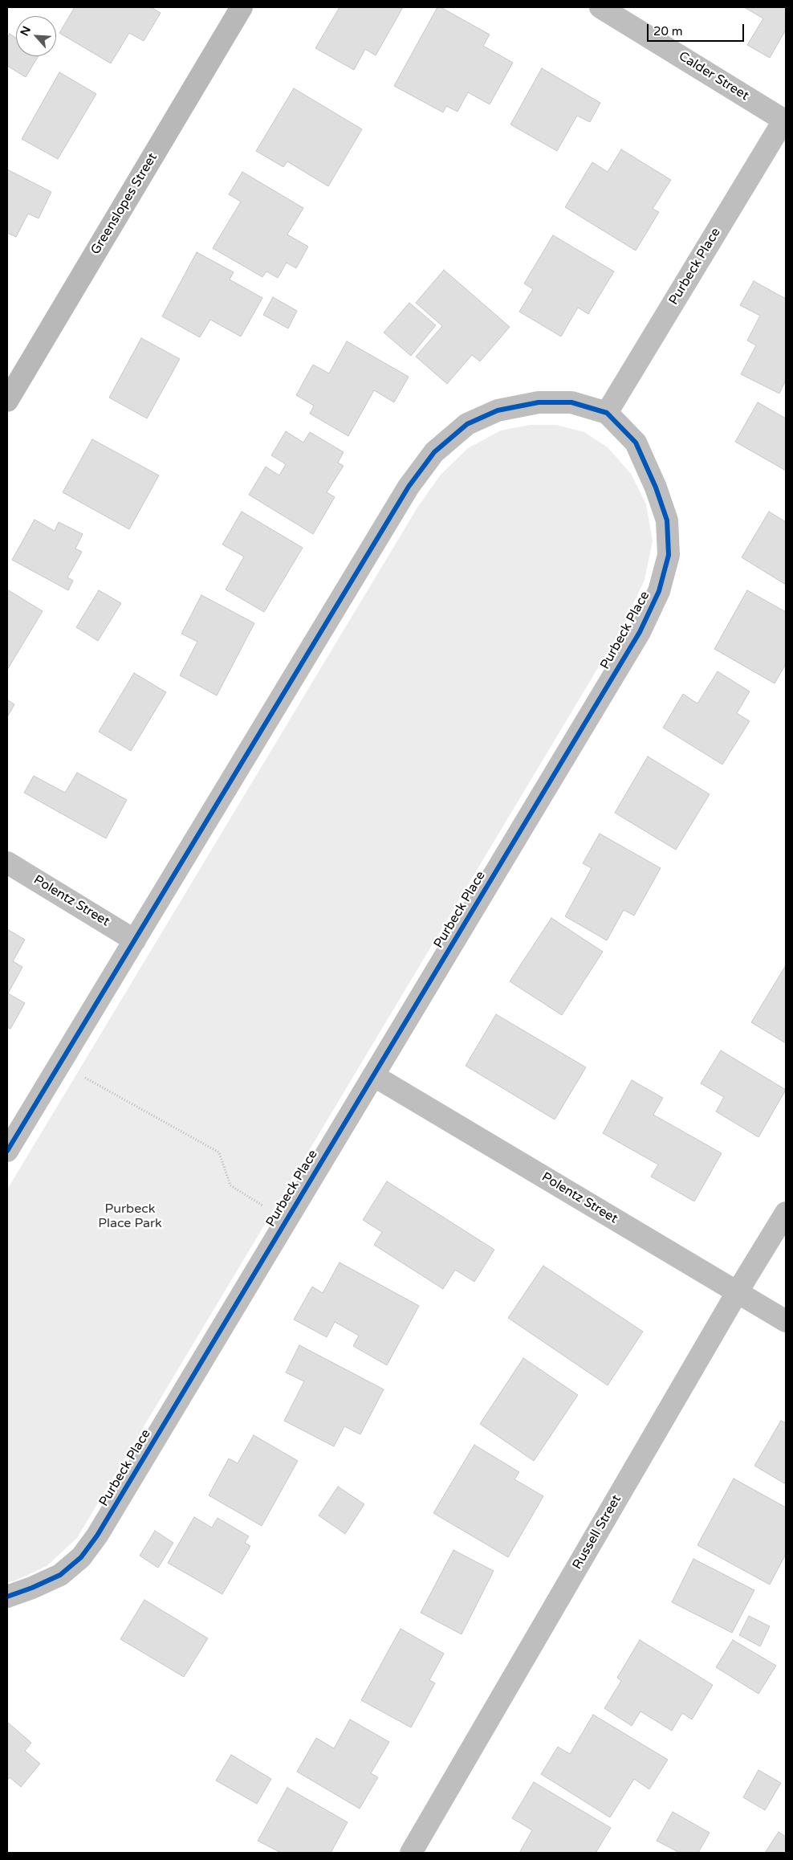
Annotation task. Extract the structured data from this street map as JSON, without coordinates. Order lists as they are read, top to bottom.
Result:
{
  "streets": {
    "street": [
      "Calder Street",
      "Greenslopes Street",
      "Purbeck Place",
      "Polentz Street",
      "Russell Street"
    ]
  },
  "crossings": [
    ["Calder Street", "Purbeck Place"],
    ["Purbeck Place", "Polentz Street"],
    ["Polentz Street", "Russell Street"]
  ],
  "parks": ["Purbeck Place Park"],
  "scale_bar": "20 m",
  "north": "top left"
}
